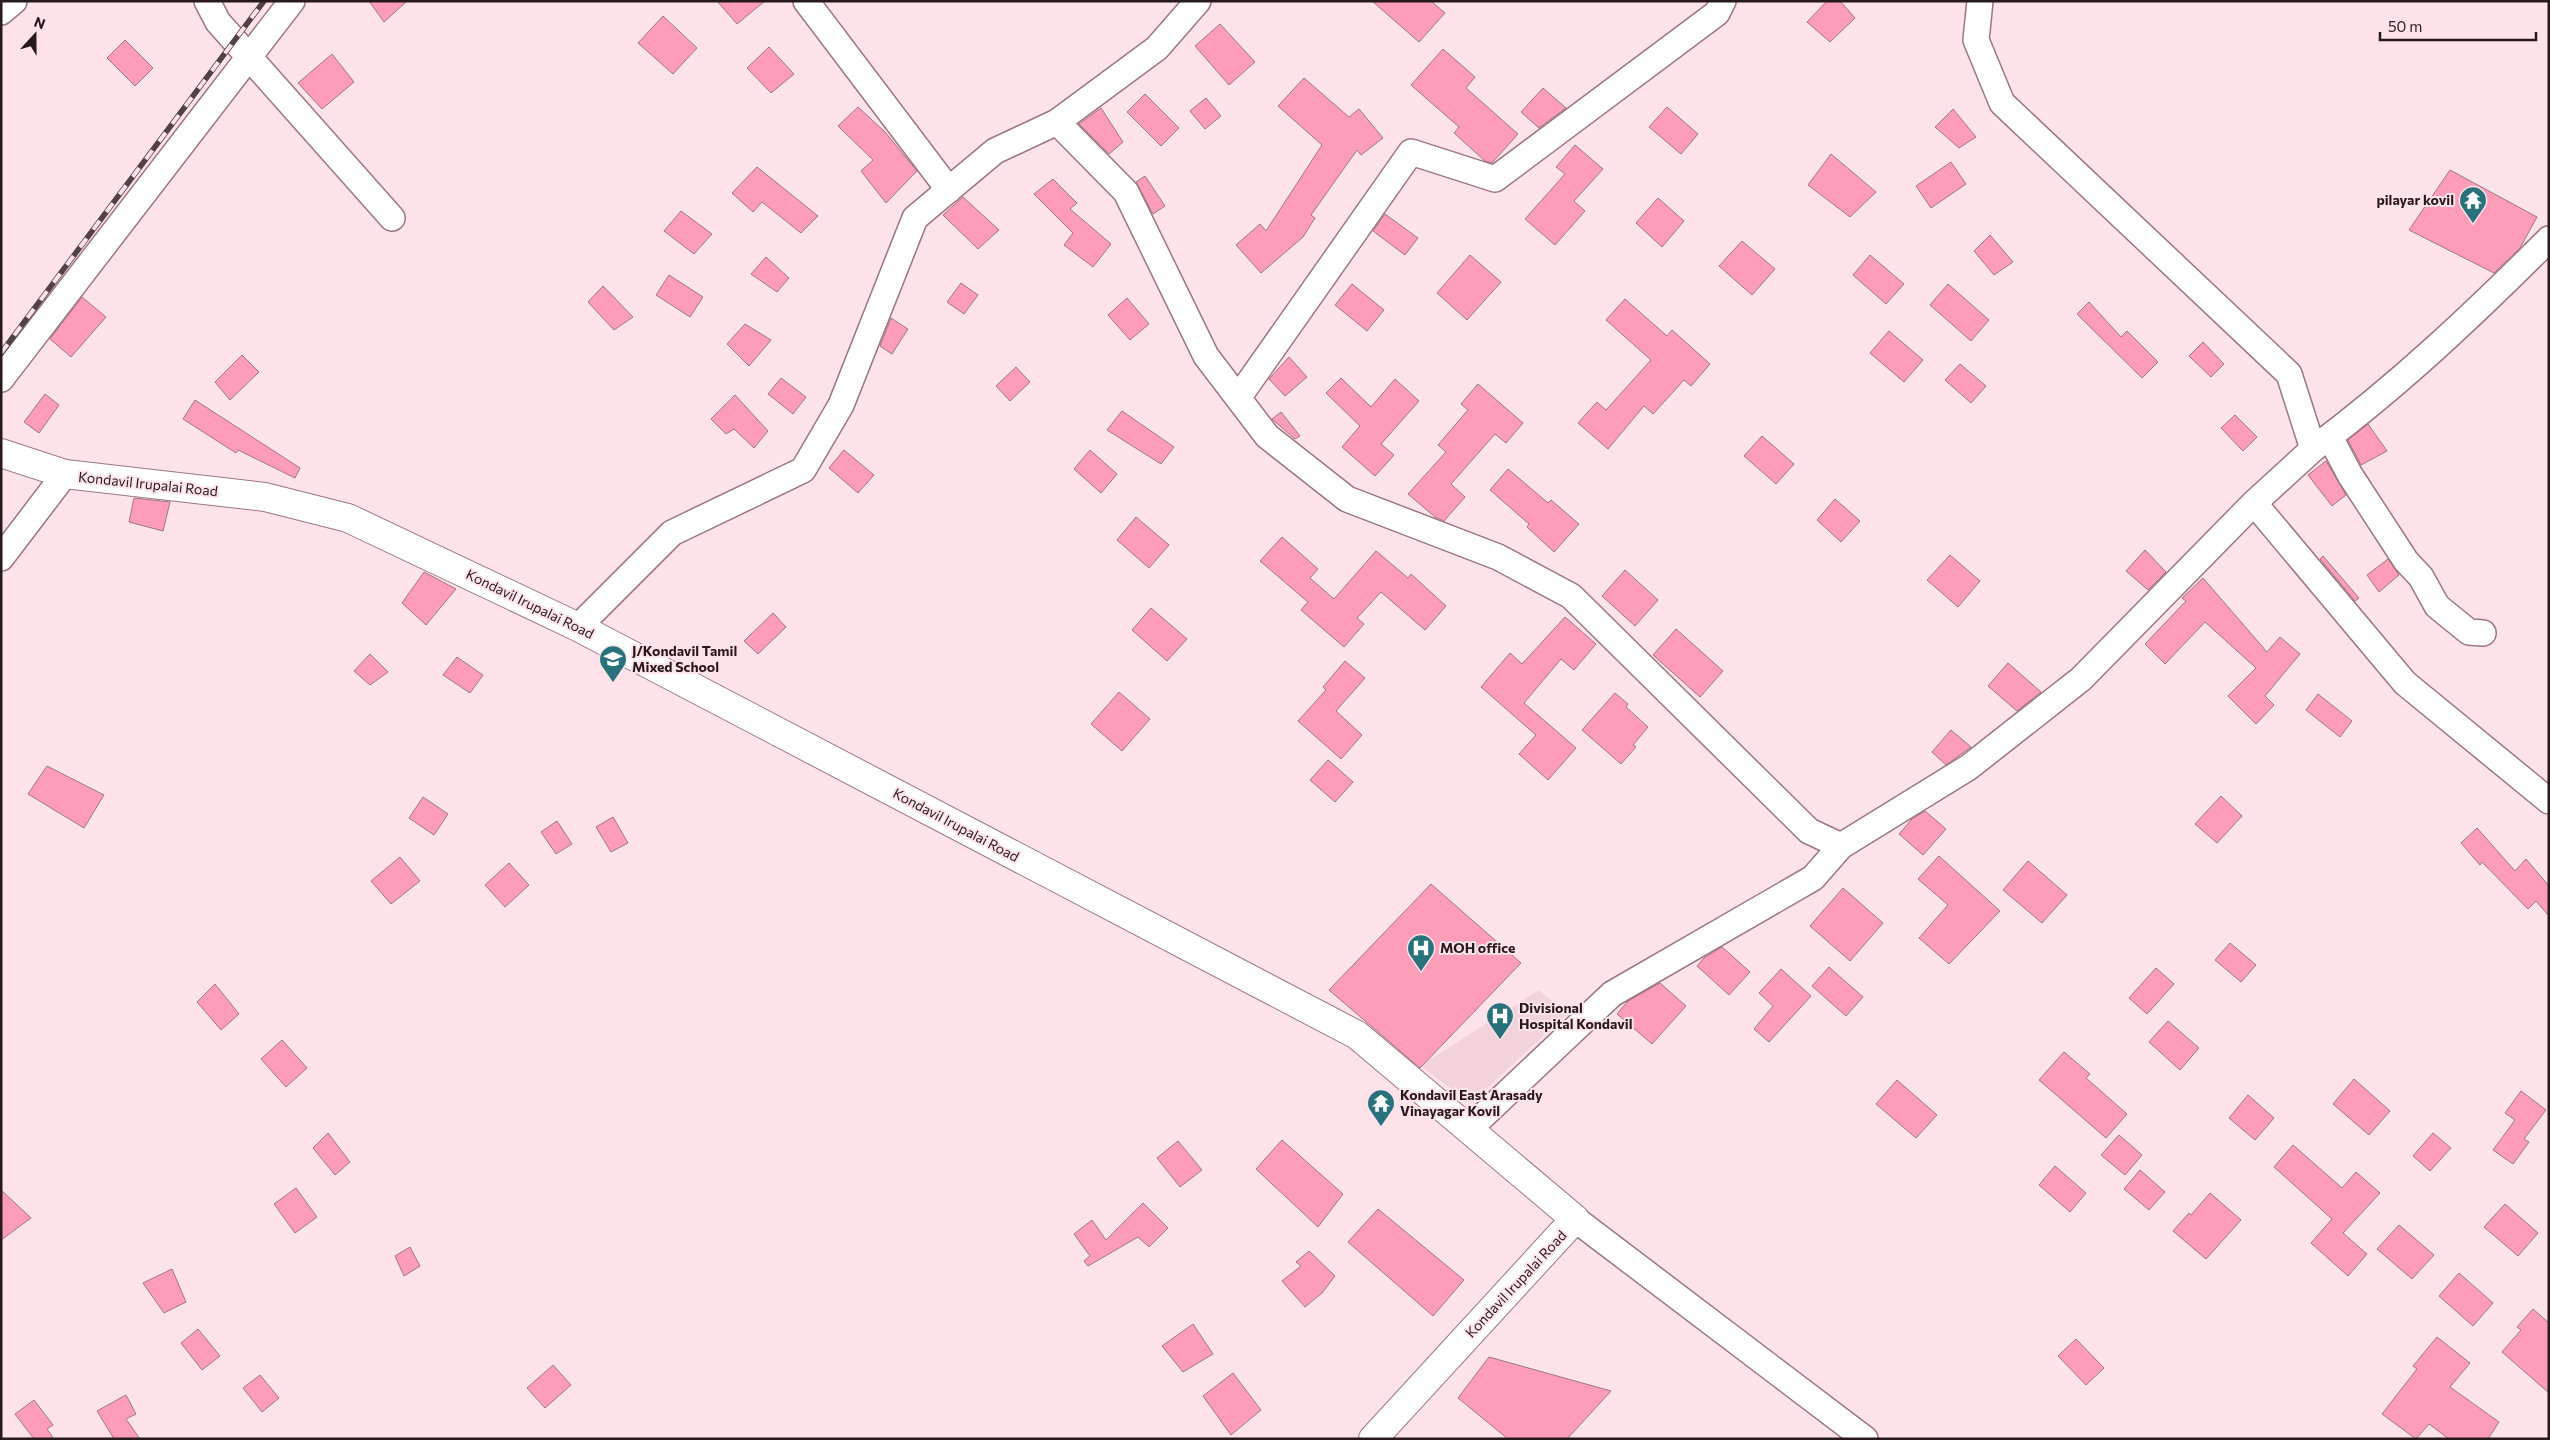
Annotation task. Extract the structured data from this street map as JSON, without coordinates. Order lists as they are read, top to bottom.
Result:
{
  "streets": {
    "street": ["Kondavil Irupalai Road"]
  },
  "places": {
    "temple": ["pilayar kovil", "Kondavil East Arasady Vinayagar Kovil"],
    "school or university": ["J/Kondavil Tamil Mixed School"],
    "hospital": ["MOH office", "Divisional Hospital Kondavil"]
  },
  "scale_bar": "50 m",
  "north": "top"
}
